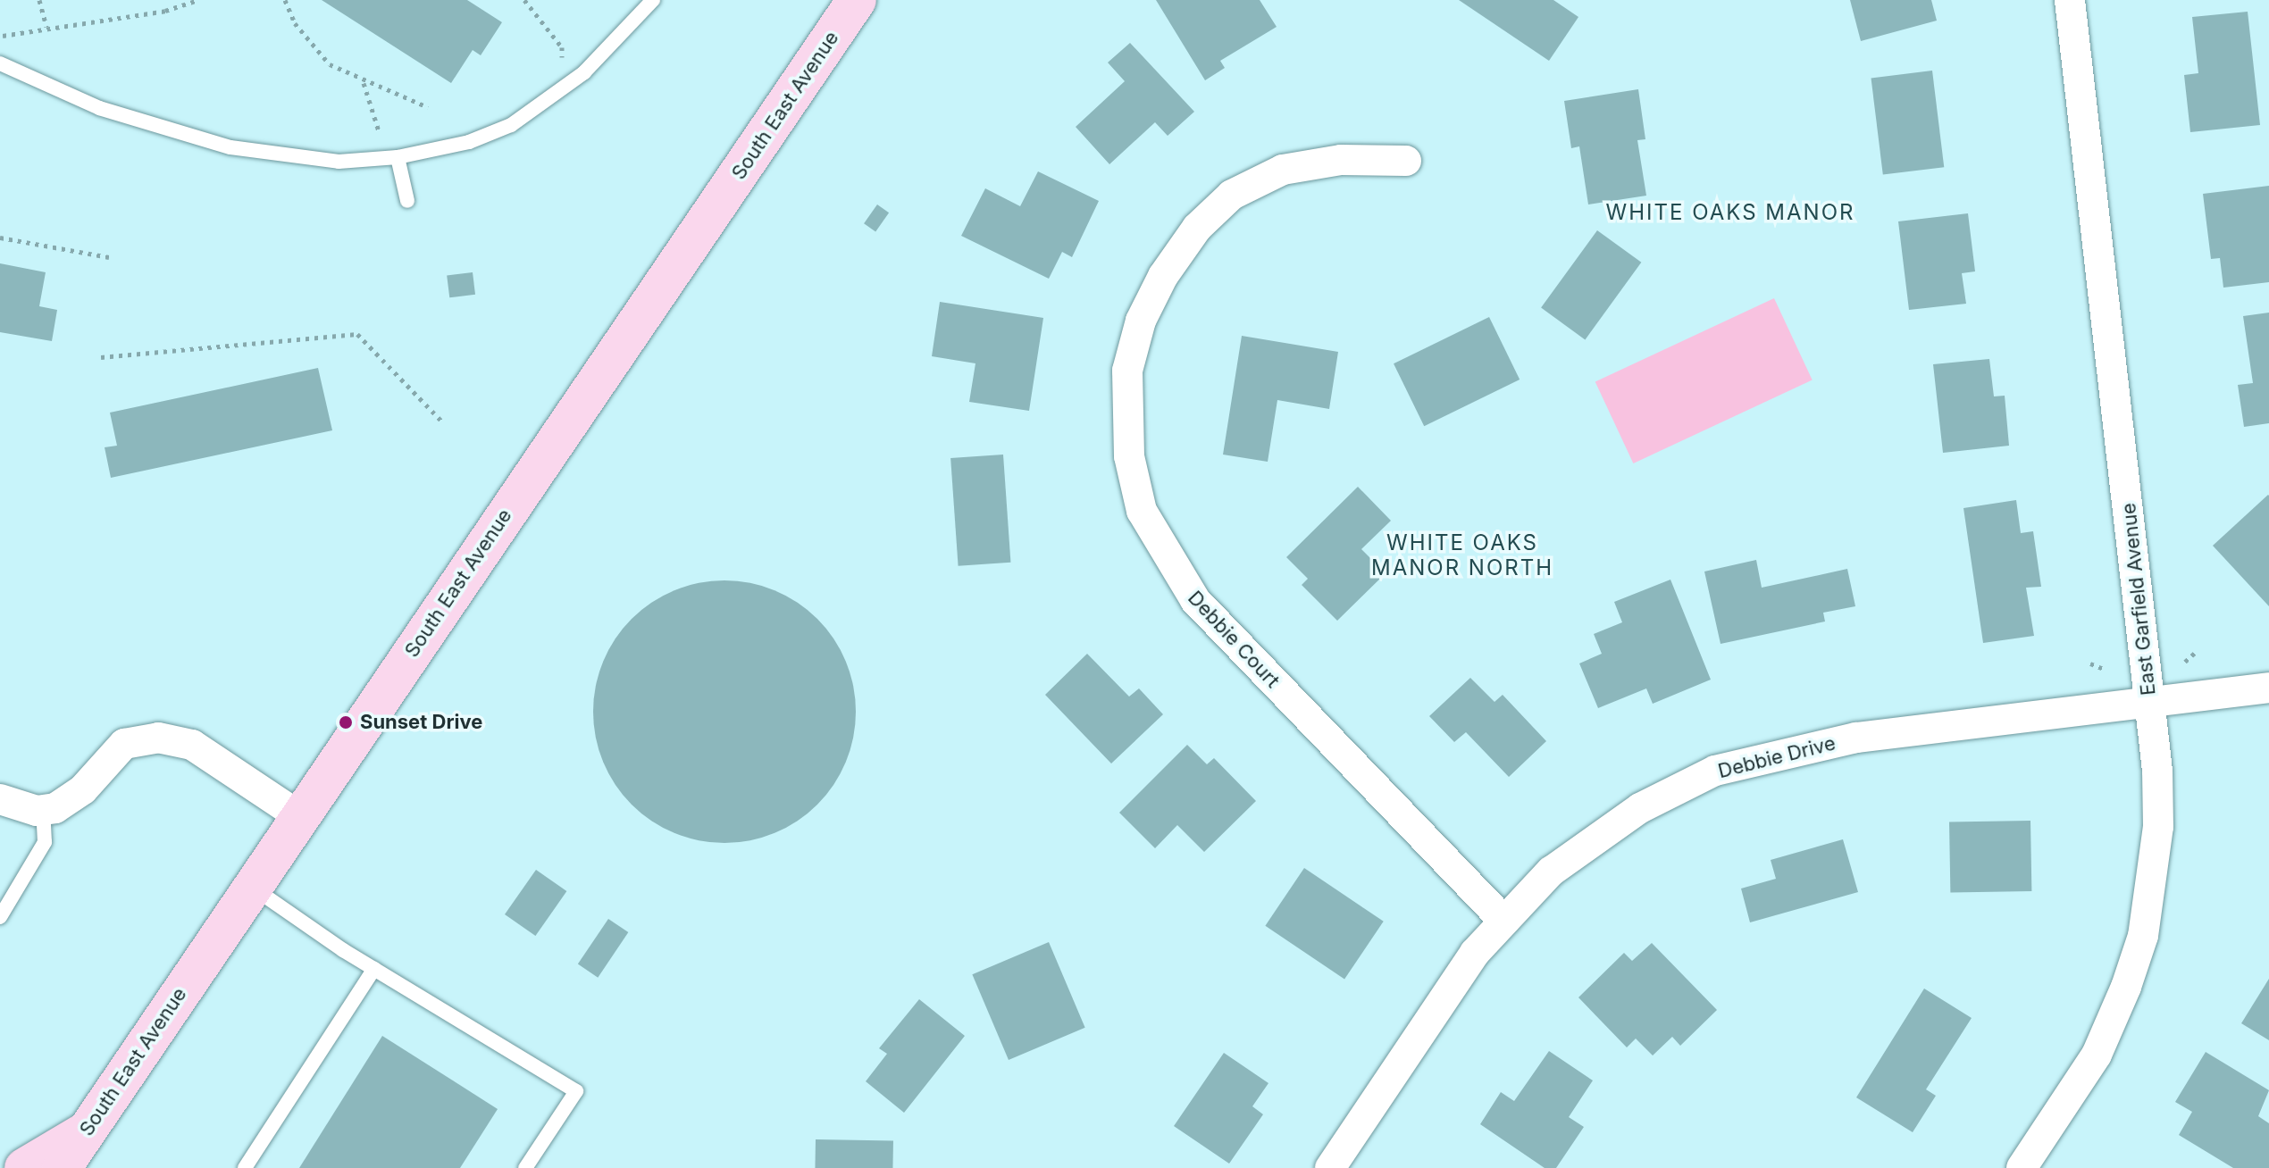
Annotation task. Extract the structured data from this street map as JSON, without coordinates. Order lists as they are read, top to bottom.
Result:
{
  "streets": {
    "main road": ["South East Avenue"],
    "street": ["East Garfield Avenue", "Debbie Court", "Debbie Drive"]
  },
  "crossings": [
    ["East Garfield Avenue", "Debbie Drive"],
    ["Debbie Court", "Debbie Drive"]
  ],
  "districts": ["WHITE OAKS MANOR", "WHITE OAKS MANOR NORTH"],
  "places": ["Sunset Drive"]
}
